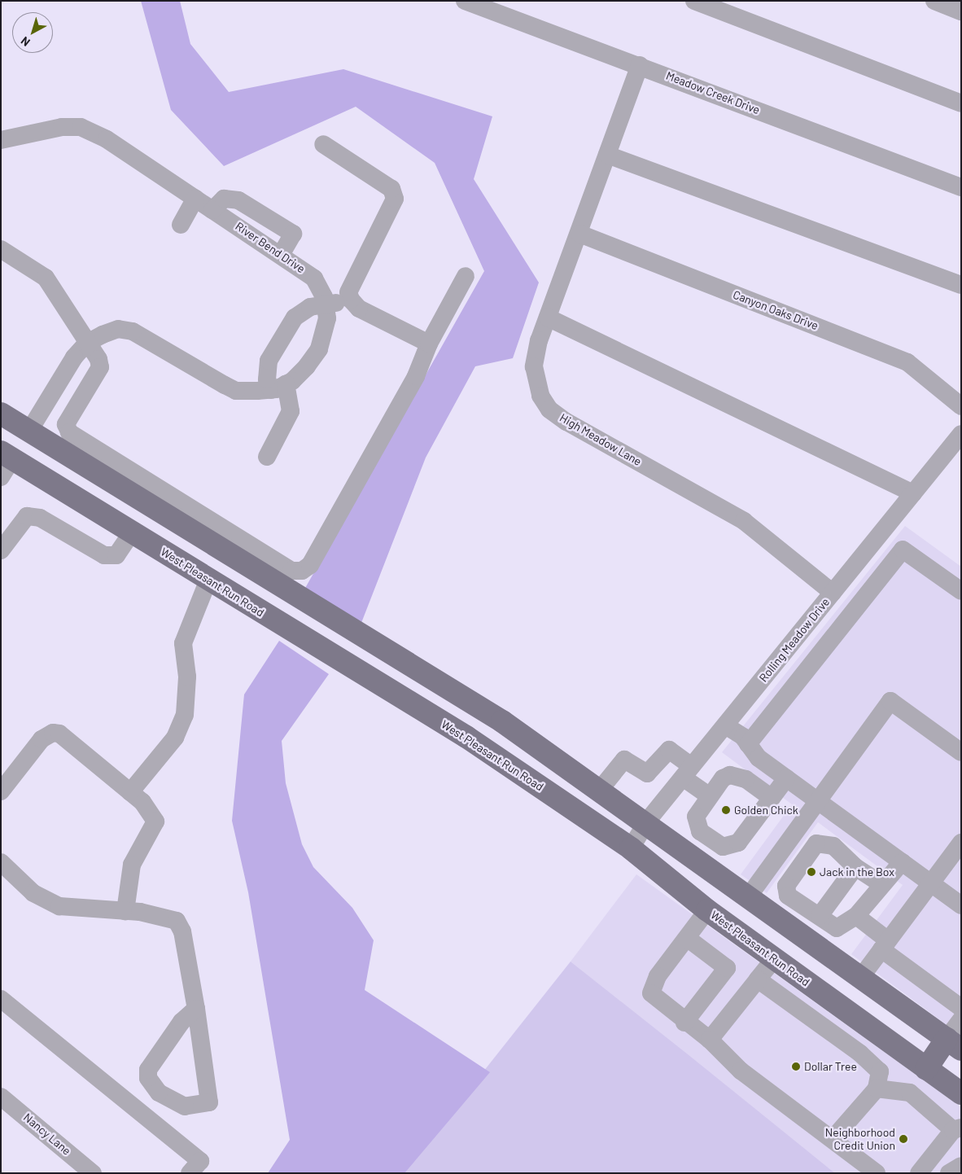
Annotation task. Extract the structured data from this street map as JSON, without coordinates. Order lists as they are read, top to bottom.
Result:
{
  "streets": {
    "main road": ["West Pleasant Run Road"],
    "street": [
      "Meadow Creek Drive",
      "River Bend Drive",
      "Canyon Oaks Drive",
      "High Meadow Lane",
      "Rolling Meadow Drive",
      "Nancy Lane"
    ]
  },
  "crossings": [
    ["Meadow Creek Drive", "High Meadow Lane"],
    ["Canyon Oaks Drive", "High Meadow Lane"],
    ["High Meadow Lane", "Rolling Meadow Drive"],
    ["West Pleasant Run Road", "Rolling Meadow Drive"]
  ],
  "places": [
    "Golden Chick",
    "Jack in the Box",
    "Dollar Tree",
    "Neighborhood Credit Union"
  ],
  "north": "bottom left"
}
